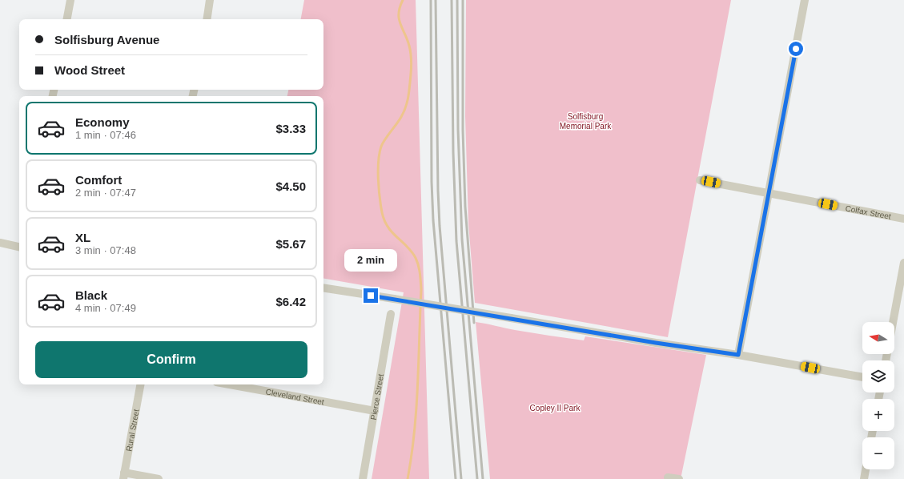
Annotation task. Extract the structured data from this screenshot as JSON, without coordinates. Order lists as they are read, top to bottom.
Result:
{
  "streets": {
    "street": [
      "Colfax Street",
      "Cleveland Street",
      "Pierce Street",
      "Rural Street"
    ]
  },
  "crossings": [
    ["Cleveland Street", "Pierce Street"]
  ],
  "parks": ["Solfisburg Memorial Park", "Copley II Park"],
  "north": "left",
  "page": {
    "banner": ["Solfisburg Avenue", "Wood Street"],
    "list": [
      {
        "name": "Economy",
        "note": "1 min · 07:46",
        "value": "$3.33"
      },
      {
        "name": "Comfort",
        "note": "2 min · 07:47",
        "value": "$4.50"
      },
      {
        "name": "XL",
        "note": "3 min · 07:48",
        "value": "$5.67"
      },
      {
        "name": "Black",
        "note": "4 min · 07:49",
        "value": "$6.42"
      }
    ],
    "bubble": "2 min",
    "map_buttons": ["+", "−"],
    "buttons": "Confirm"
  }
}
